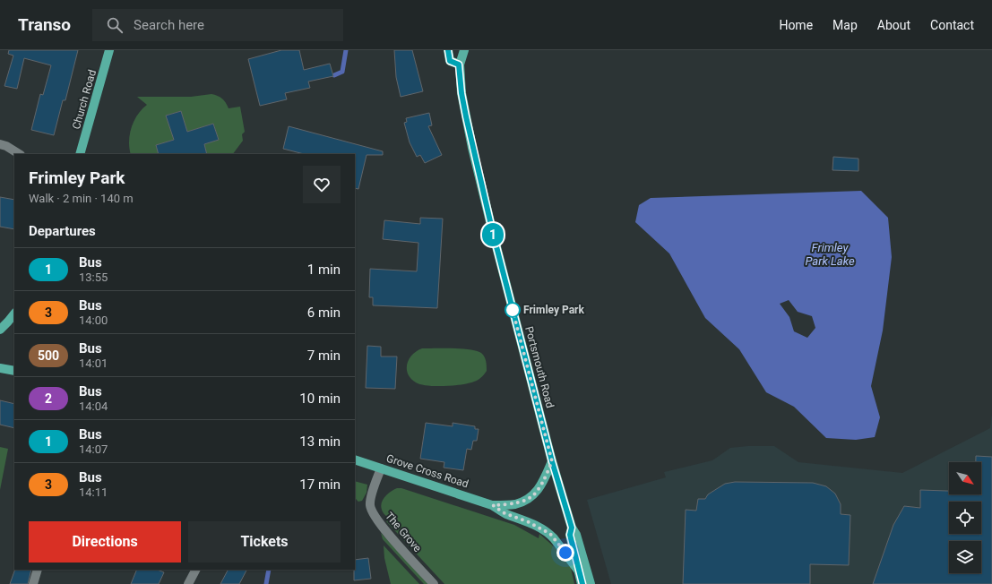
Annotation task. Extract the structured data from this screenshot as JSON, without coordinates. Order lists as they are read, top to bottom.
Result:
{
  "streets": {
    "main road": ["Church Road", "Portsmouth Road", "Grove Cross Road"],
    "street": ["The Grove"]
  },
  "crossings": [
    ["Portsmouth Road", "Grove Cross Road"],
    ["Grove Cross Road", "The Grove"]
  ],
  "water": ["Frimley Park Lake"],
  "places": ["Frimley Park"],
  "lines": ["bus line 1"],
  "north": "bottom right",
  "page": {
    "header": "Transo",
    "search": "Search here",
    "nav": [
      "Home",
      "Map",
      "About",
      "Contact"
    ],
    "on_map": "1",
    "heading": [
      ["Frimley Park", "Walk · 2 min · 140 m"],
      "Departures"
    ],
    "list": [
      {
        "mark": "1",
        "name": "Bus",
        "note": "13:55",
        "value": "1 min"
      },
      {
        "mark": "3",
        "name": "Bus",
        "note": "14:00",
        "value": "6 min"
      },
      {
        "mark": "500",
        "name": "Bus",
        "note": "14:01",
        "value": "7 min"
      },
      {
        "mark": "2",
        "name": "Bus",
        "note": "14:04",
        "value": "10 min"
      },
      {
        "mark": "1",
        "name": "Bus",
        "note": "14:07",
        "value": "13 min"
      },
      {
        "mark": "3",
        "name": "Bus",
        "note": "14:11",
        "value": "17 min"
      }
    ],
    "buttons": ["Directions", "Tickets"]
  }
}
